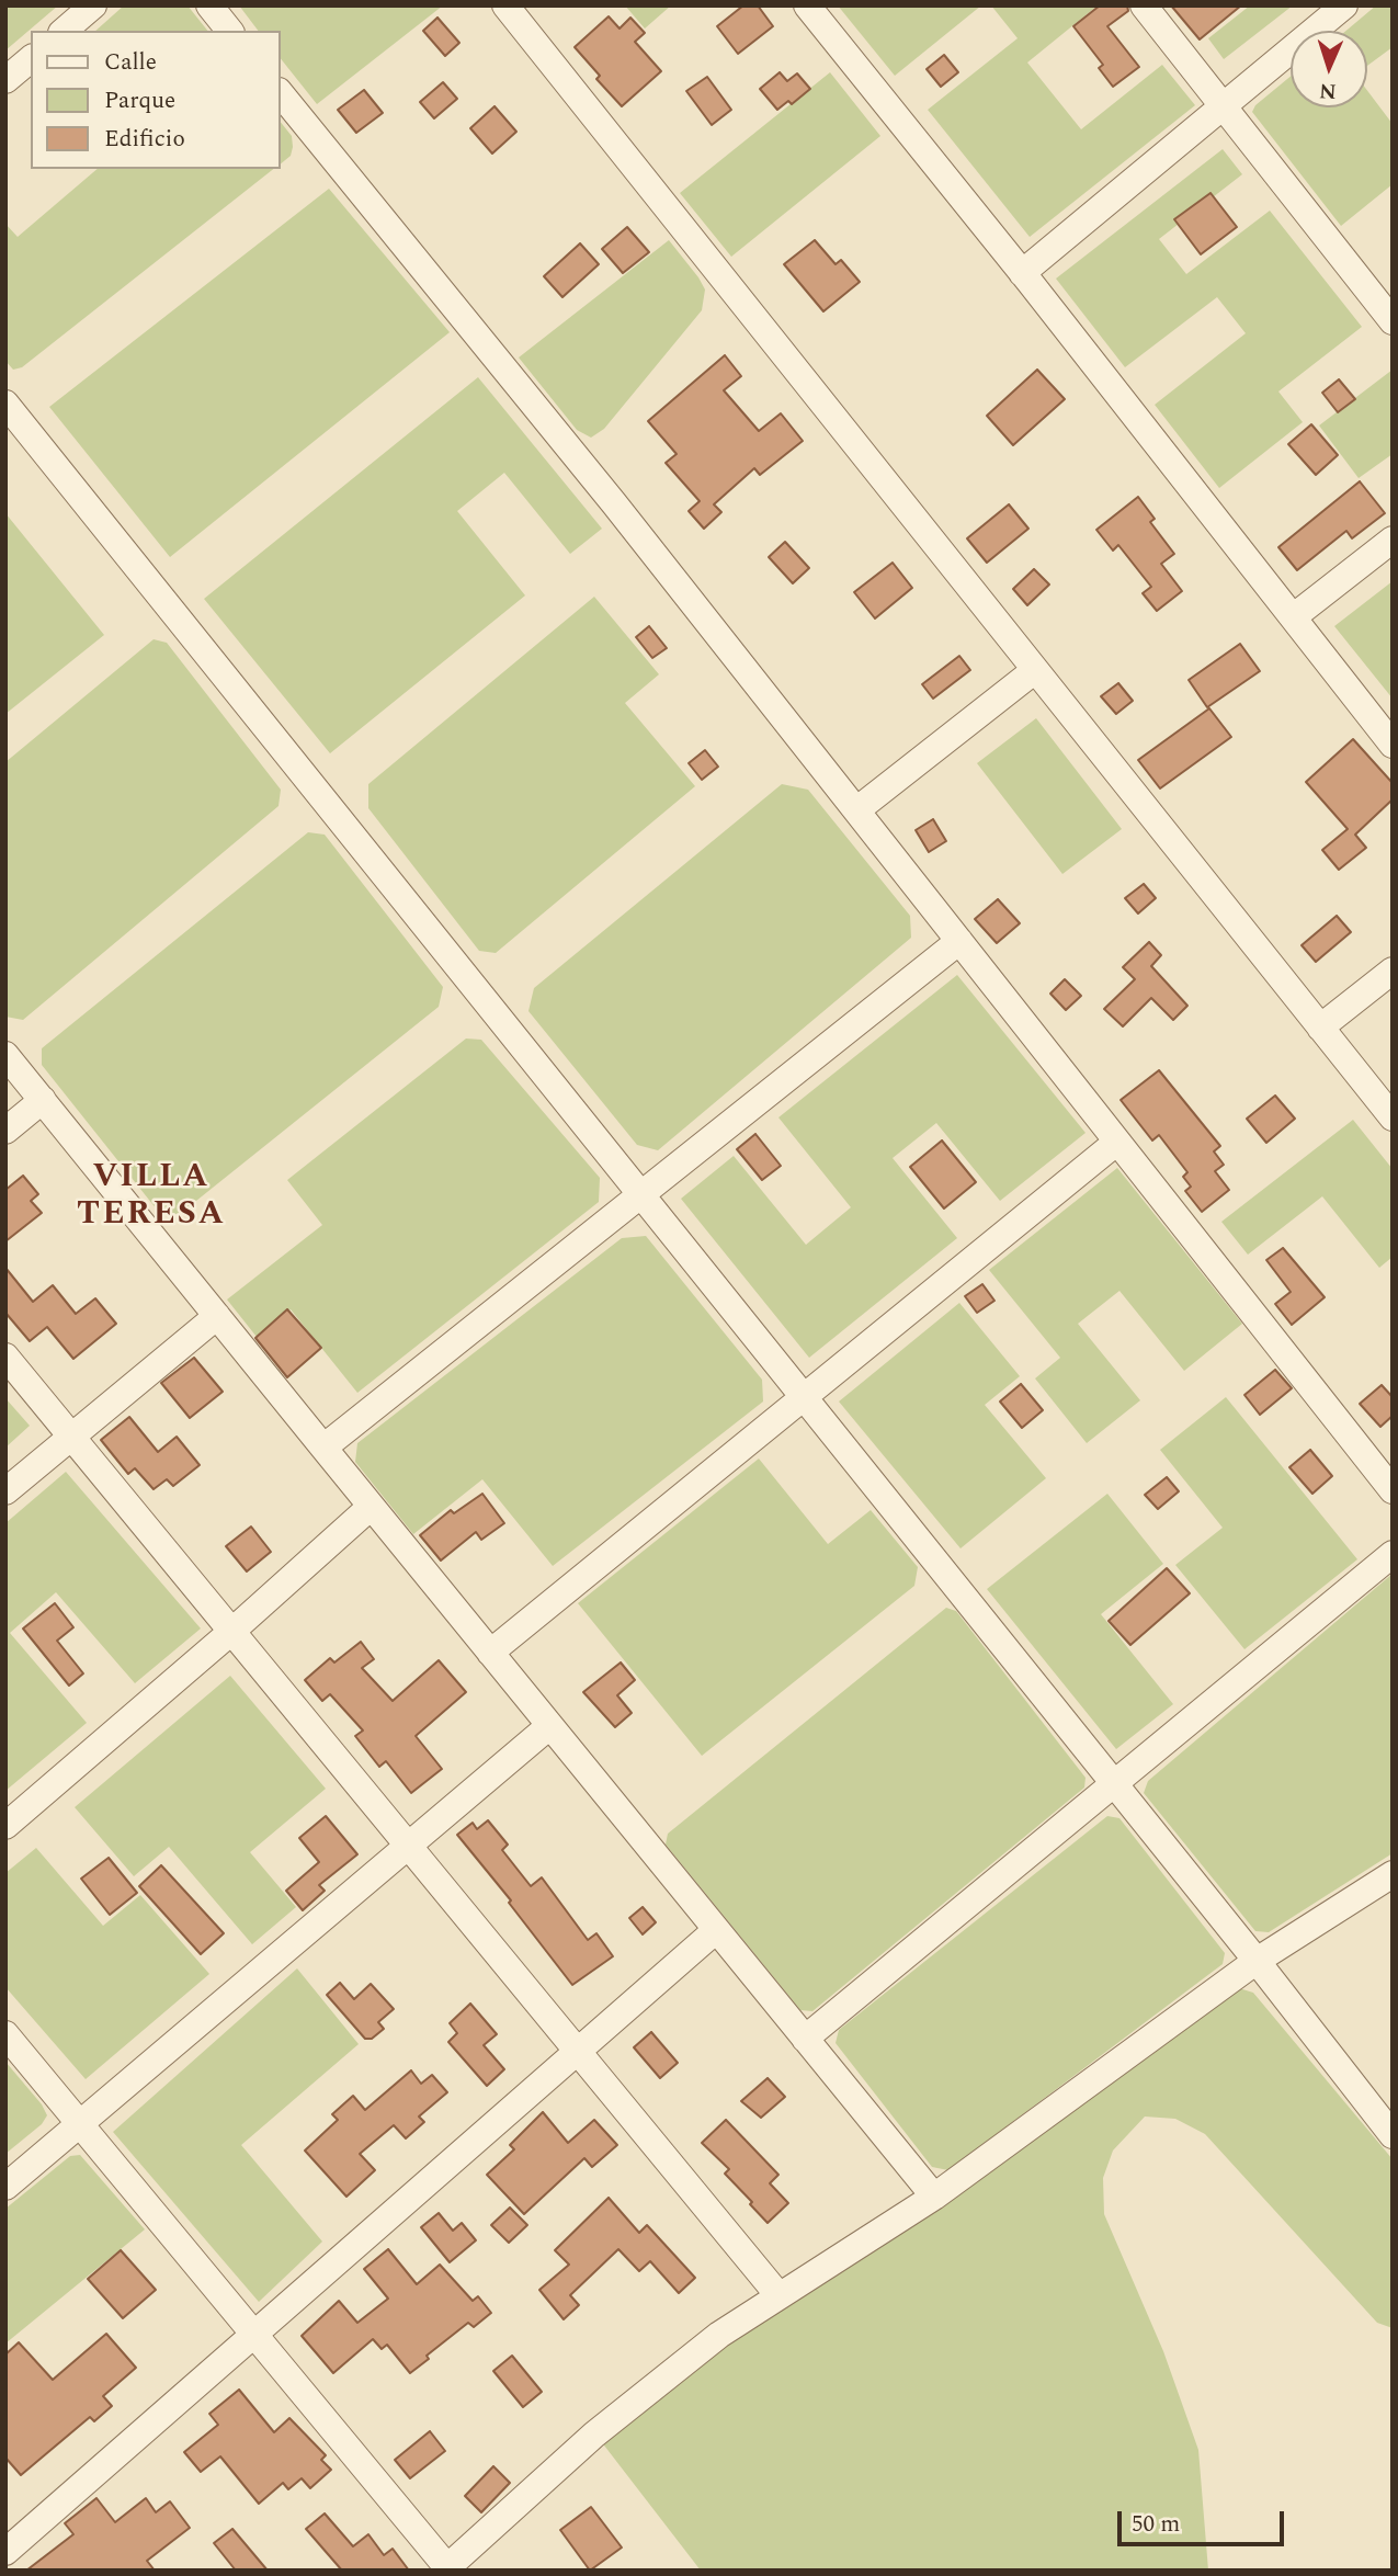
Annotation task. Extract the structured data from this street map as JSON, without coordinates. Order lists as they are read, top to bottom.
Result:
{
  "districts": ["VILLA TERESA"],
  "legend": ["Calle", "Parque", "Edificio"],
  "scale_bar": "50 m",
  "north": "bottom"
}
